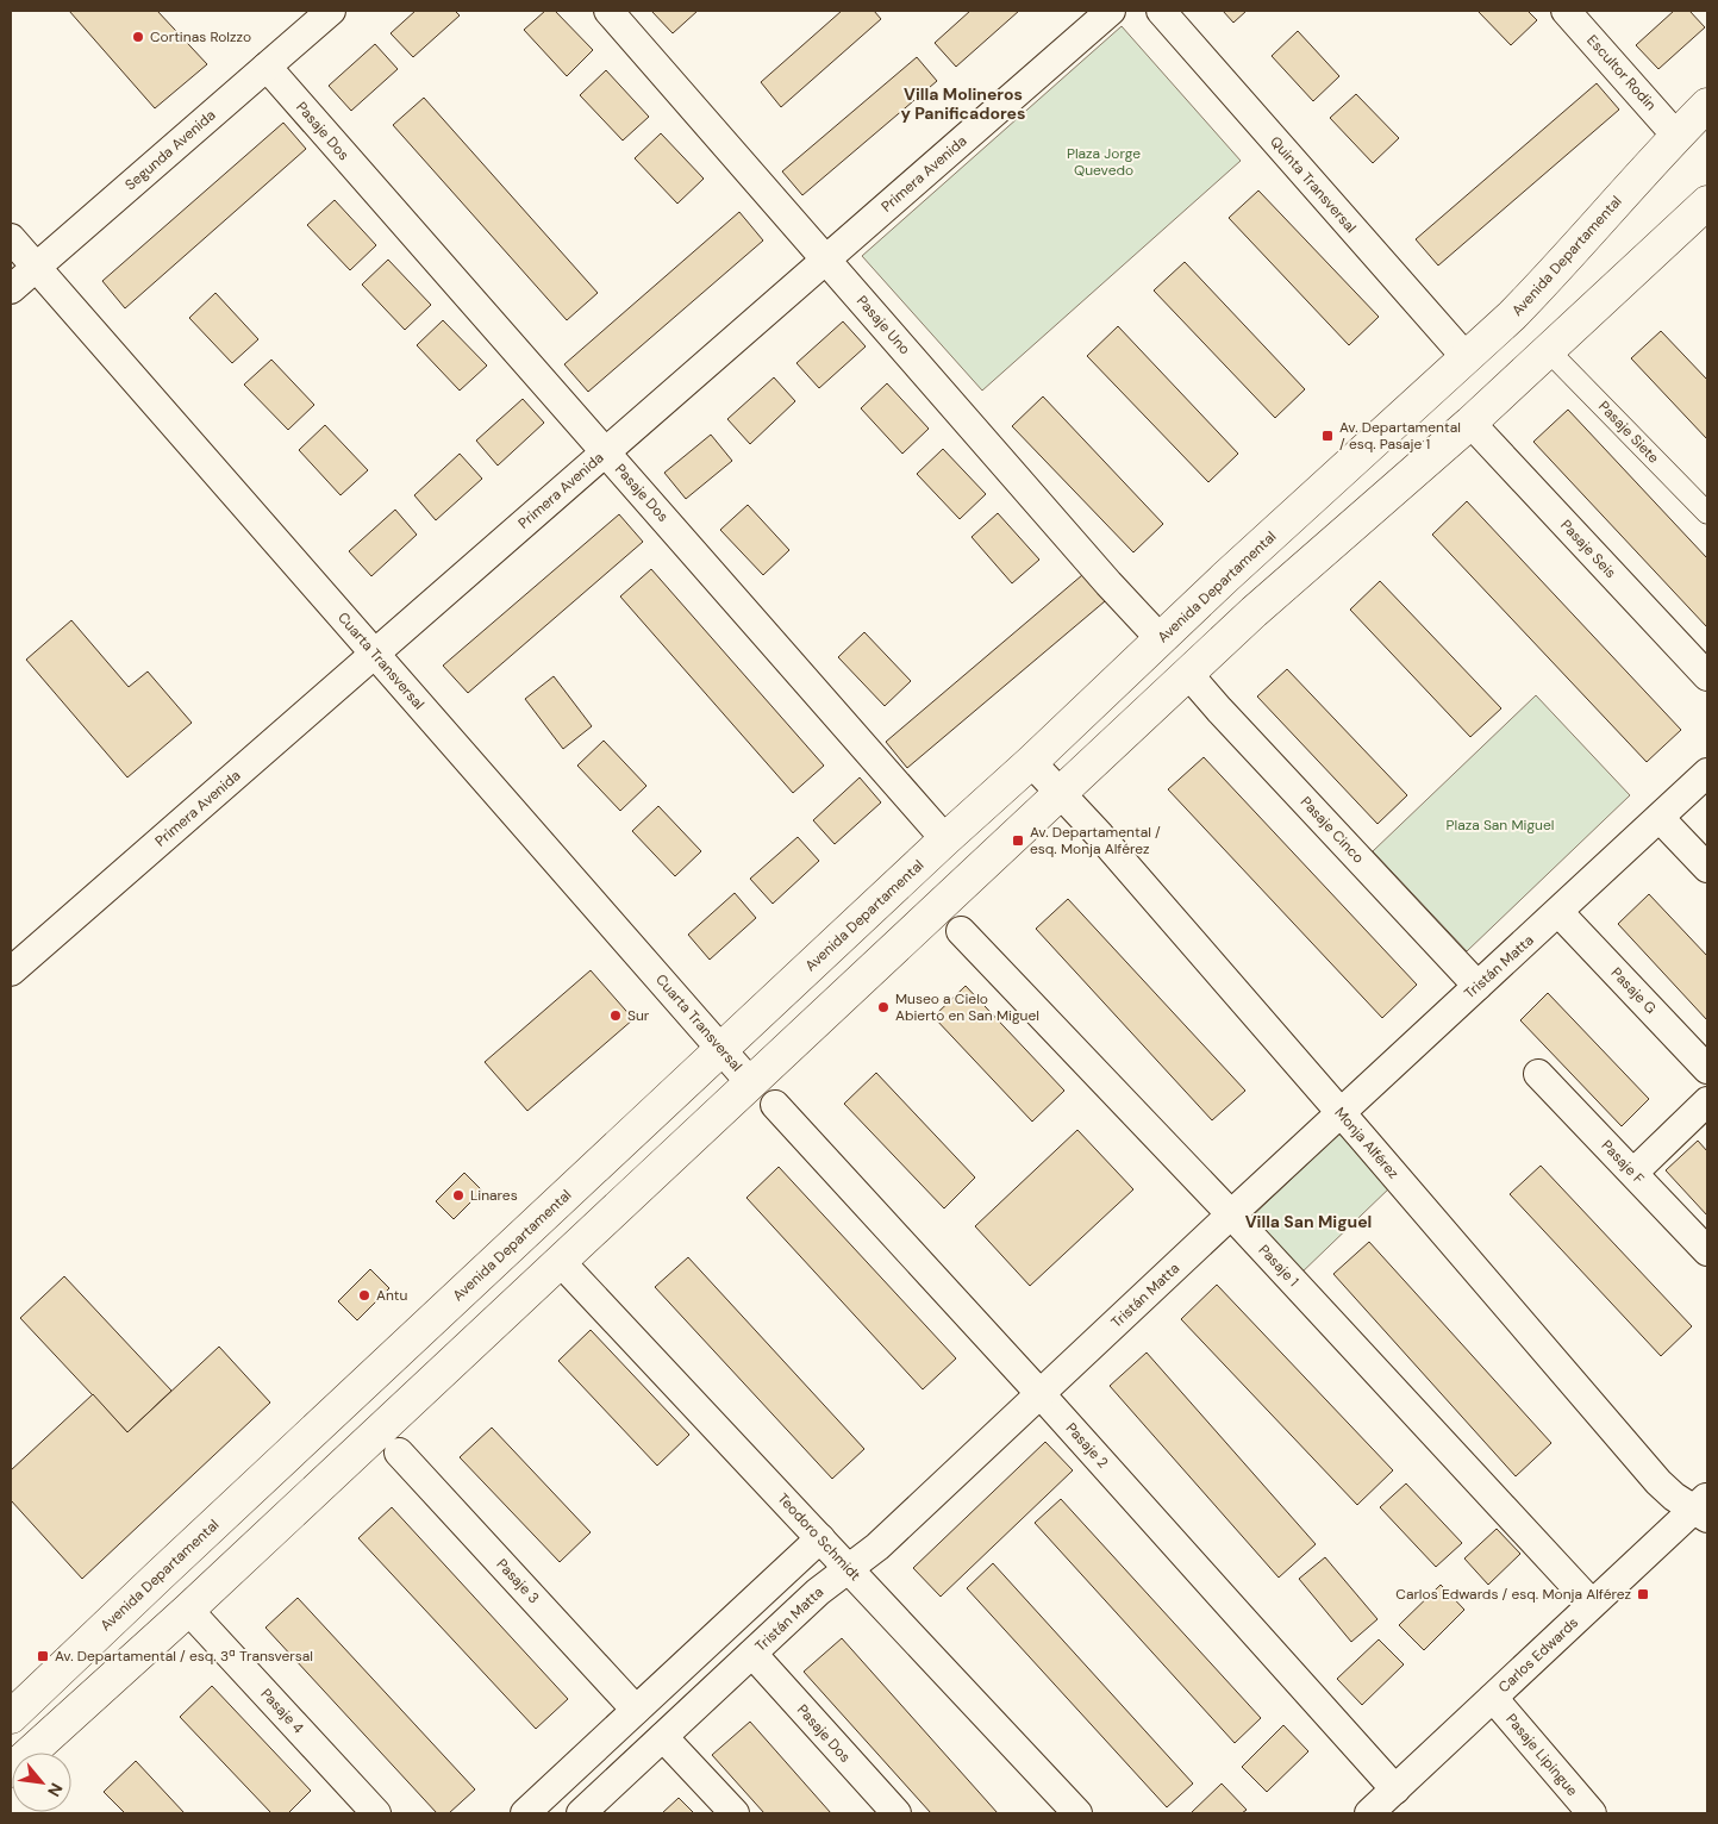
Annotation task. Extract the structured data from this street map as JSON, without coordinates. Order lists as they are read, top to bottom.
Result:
{
  "streets": {
    "main road": ["Avenida Departamental"],
    "street": [
      "Escultor Rodin",
      "Pasaje Dos",
      "Segunda Avenida",
      "Primera Avenida",
      "Quinta Transversal",
      "Pasaje Uno",
      "Pasaje Siete",
      "Pasaje Seis",
      "Cuarta Transversal",
      "Pasaje Cinco",
      "Tristán Matta",
      "Pasaje G",
      "Monja Alférez",
      "Pasaje F",
      "Pasaje 1",
      "Pasaje 2",
      "Teodoro Schmidt",
      "Pasaje 3",
      "Carlos Edwards",
      "Pasaje 4",
      "Pasaje Lipingue"
    ]
  },
  "crossings": [
    ["Escultor Rodin", "Avenida Departamental"],
    ["Pasaje Dos", "Segunda Avenida"],
    ["Pasaje Dos", "Primera Avenida"],
    ["Pasaje Dos", "Avenida Departamental"],
    ["Pasaje Dos", "Tristán Matta"],
    ["Segunda Avenida", "Cuarta Transversal"],
    ["Primera Avenida", "Pasaje Uno"],
    ["Primera Avenida", "Cuarta Transversal"],
    ["Quinta Transversal", "Avenida Departamental"],
    ["Avenida Departamental", "Pasaje Uno"],
    ["Avenida Departamental", "Cuarta Transversal"],
    ["Avenida Departamental", "Monja Alférez"],
    ["Pasaje Cinco", "Tristán Matta"],
    ["Tristán Matta", "Pasaje G"],
    ["Tristán Matta", "Monja Alférez"],
    ["Tristán Matta", "Pasaje 1"],
    ["Tristán Matta", "Pasaje 2"],
    ["Tristán Matta", "Teodoro Schmidt"],
    ["Monja Alférez", "Carlos Edwards"],
    ["Pasaje 1", "Carlos Edwards"],
    ["Pasaje 2", "Carlos Edwards"],
    ["Carlos Edwards", "Pasaje Lipingue"]
  ],
  "districts": ["Villa Molineros y Panificadores", "Villa San Miguel"],
  "parks": ["Plaza Jorge Quevedo", "Plaza San Miguel"],
  "places": {
    "other": [
      "Cortinas Rolzzo",
      "Museo a Cielo Abierto en San Miguel",
      "Sur",
      "Linares",
      "Antu"
    ],
    "transit": [
      "Av. Departamental / esq. Pasaje 1",
      "Av. Departamental / esq. Monja Alférez",
      "Carlos Edwards / esq. Monja Alférez",
      "Av. Departamental / esq. 3ª Transversal"
    ]
  },
  "north": "bottom right"
}
